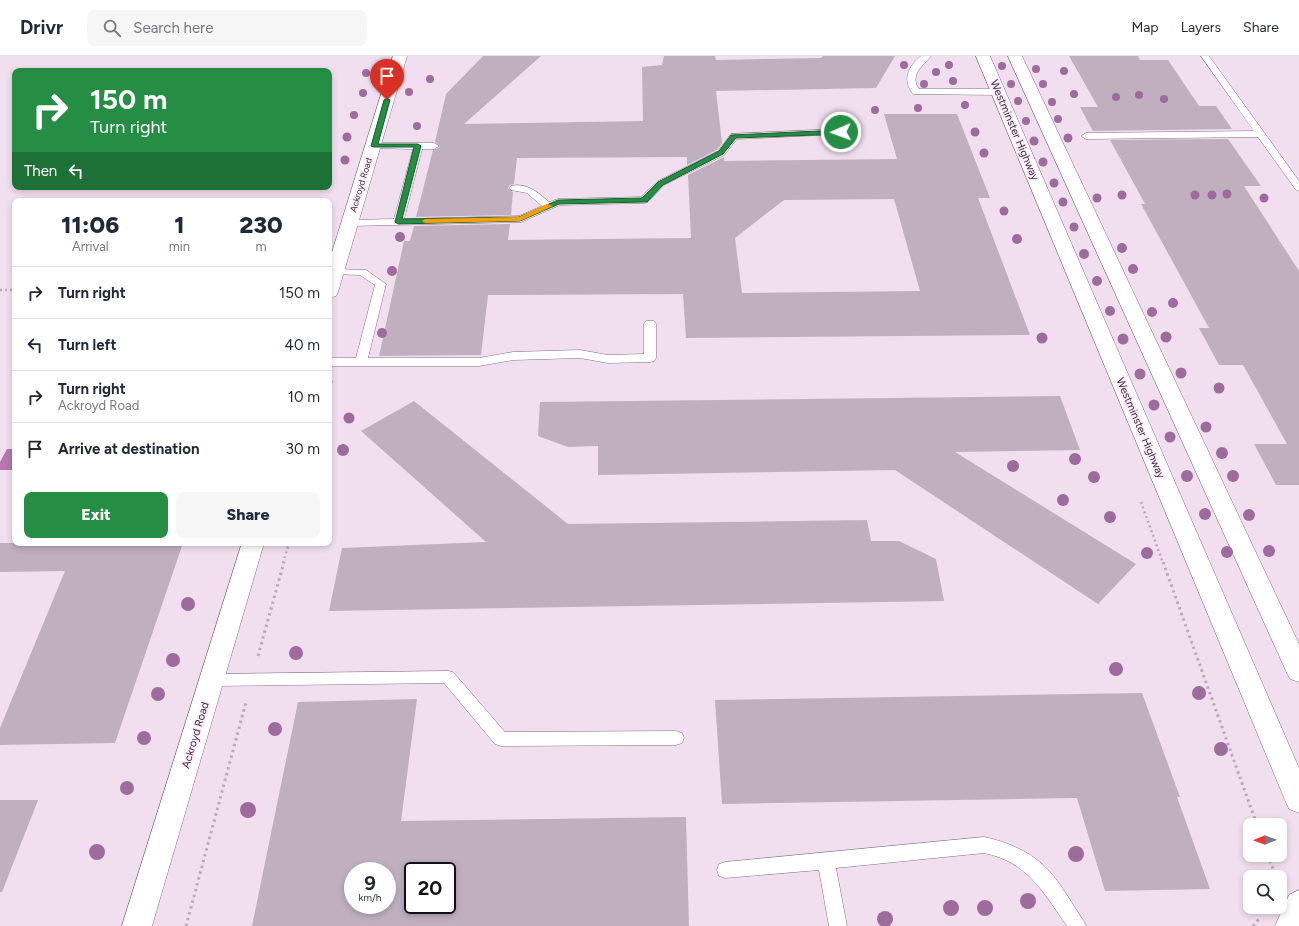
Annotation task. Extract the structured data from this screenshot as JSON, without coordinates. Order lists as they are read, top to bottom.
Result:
{
  "streets": {
    "main road": ["Westminster Highway", "Ackroyd Road"]
  },
  "north": "left",
  "page": {
    "header": "Drivr",
    "search": "Search here",
    "nav": ["Map", "Layers", "Share"],
    "turn": ["150 m", "Turn right"],
    "then": "Then",
    "eta": [
      "11:06",
      "Arrival",
      "1",
      "min",
      "230",
      "m"
    ],
    "list": [
      {
        "name": "Turn right",
        "value": "150 m"
      },
      {
        "name": "Turn left",
        "value": "40 m"
      },
      {
        "name": "Turn right",
        "note": "Ackroyd Road",
        "value": "10 m"
      },
      {
        "name": "Arrive at destination",
        "value": "30 m"
      }
    ],
    "buttons": ["Exit", "Share"],
    "speed": "9 km/h",
    "limit": "20"
  }
}
